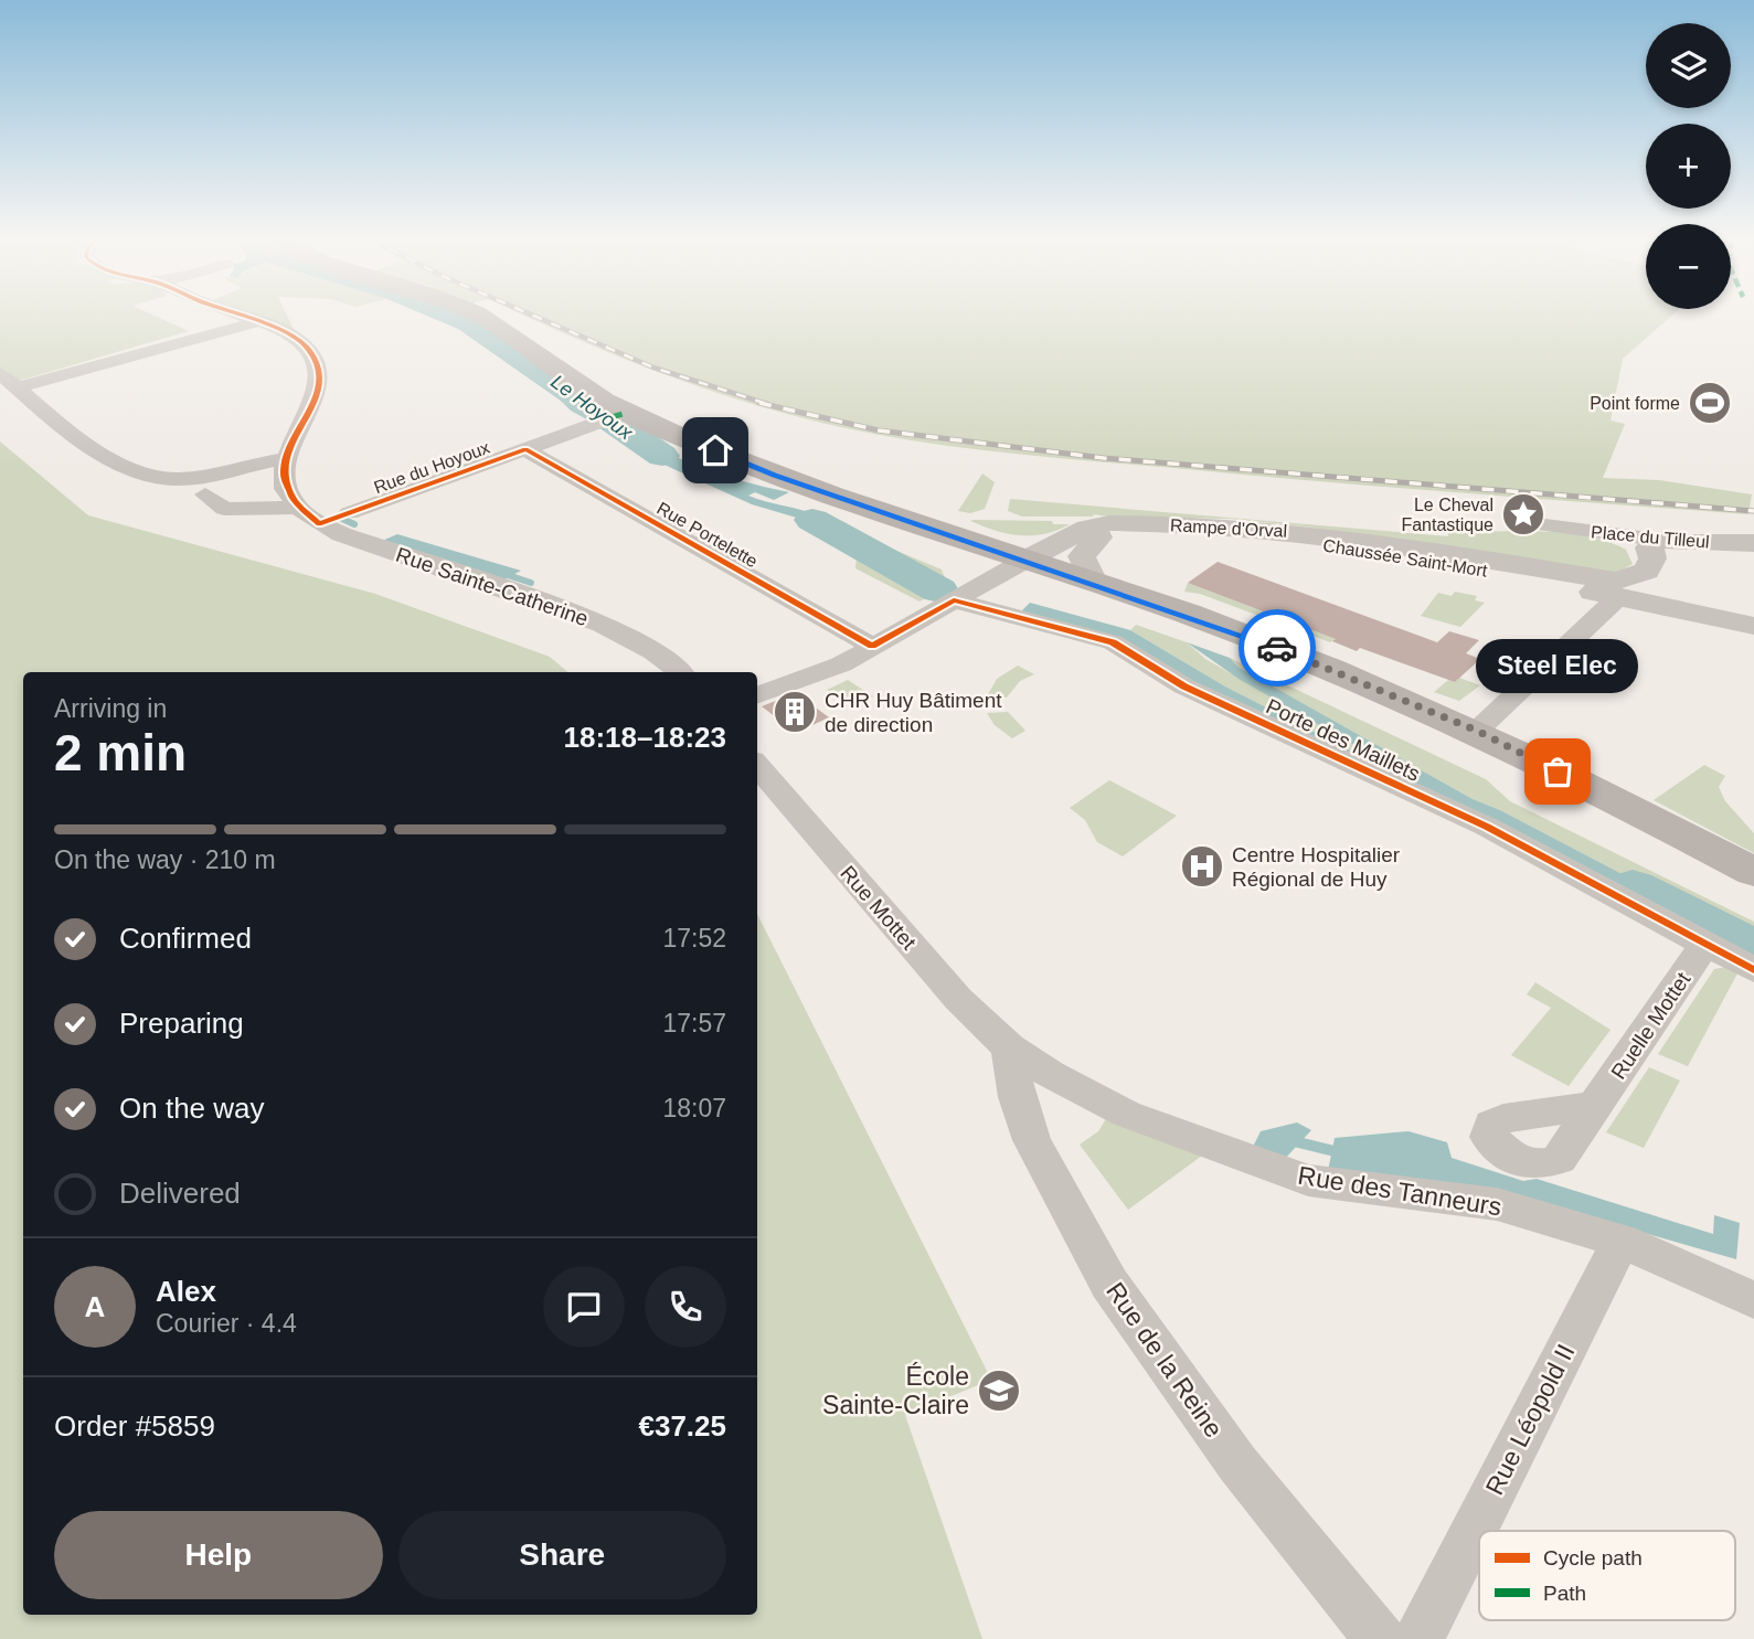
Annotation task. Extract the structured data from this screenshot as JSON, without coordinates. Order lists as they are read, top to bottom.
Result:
{
  "streets": {
    "street": [
      "Rue du Hoyoux",
      "Rampe d'Orval",
      "Rue Portelette",
      "Place du Tilleul",
      "Chaussée Saint-Mort",
      "Rue Sainte-Catherine",
      "Porte des Maillets",
      "Rue Mottet",
      "Ruelle Mottet",
      "Rue des Tanneurs",
      "Rue de la Reine",
      "Rue Léopold II"
    ]
  },
  "crossings": [
    ["Rue du Hoyoux", "Rue Portelette"],
    ["Rampe d'Orval", "Place du Tilleul"],
    ["Rampe d'Orval", "Chaussée Saint-Mort"],
    ["Porte des Maillets", "Ruelle Mottet"],
    ["Rue Mottet", "Rue des Tanneurs"],
    ["Rue Mottet", "Rue de la Reine"],
    ["Rue des Tanneurs", "Rue de la Reine"],
    ["Rue des Tanneurs", "Rue Léopold II"]
  ],
  "water": ["Le Hoyoux"],
  "places": {
    "sports": ["Point forme"],
    "place": ["Le Cheval Fantastique"],
    "building": ["CHR Huy Bâtiment de direction"],
    "other": ["Steel Elec"],
    "hospital": ["Centre Hospitalier Régional de Huy"],
    "school or university": ["École Sainte-Claire"]
  },
  "legend": ["Cycle path", "Path"],
  "page": {
    "map_buttons": ["+", "−"],
    "bubble": "Steel Elec",
    "heading": ["2 min", "Arriving in", "18:18–18:23"],
    "panel": [
      "Alex",
      "Courier · 4.4",
      "Order #5859",
      "€37.25"
    ],
    "bar": "On the way · 210 m",
    "list": [
      ["Confirmed", "17:52"],
      ["Preparing", "17:57"],
      ["On the way", "18:07"],
      "Delivered"
    ],
    "round": "A",
    "buttons": ["Help", "Share"]
  }
}
